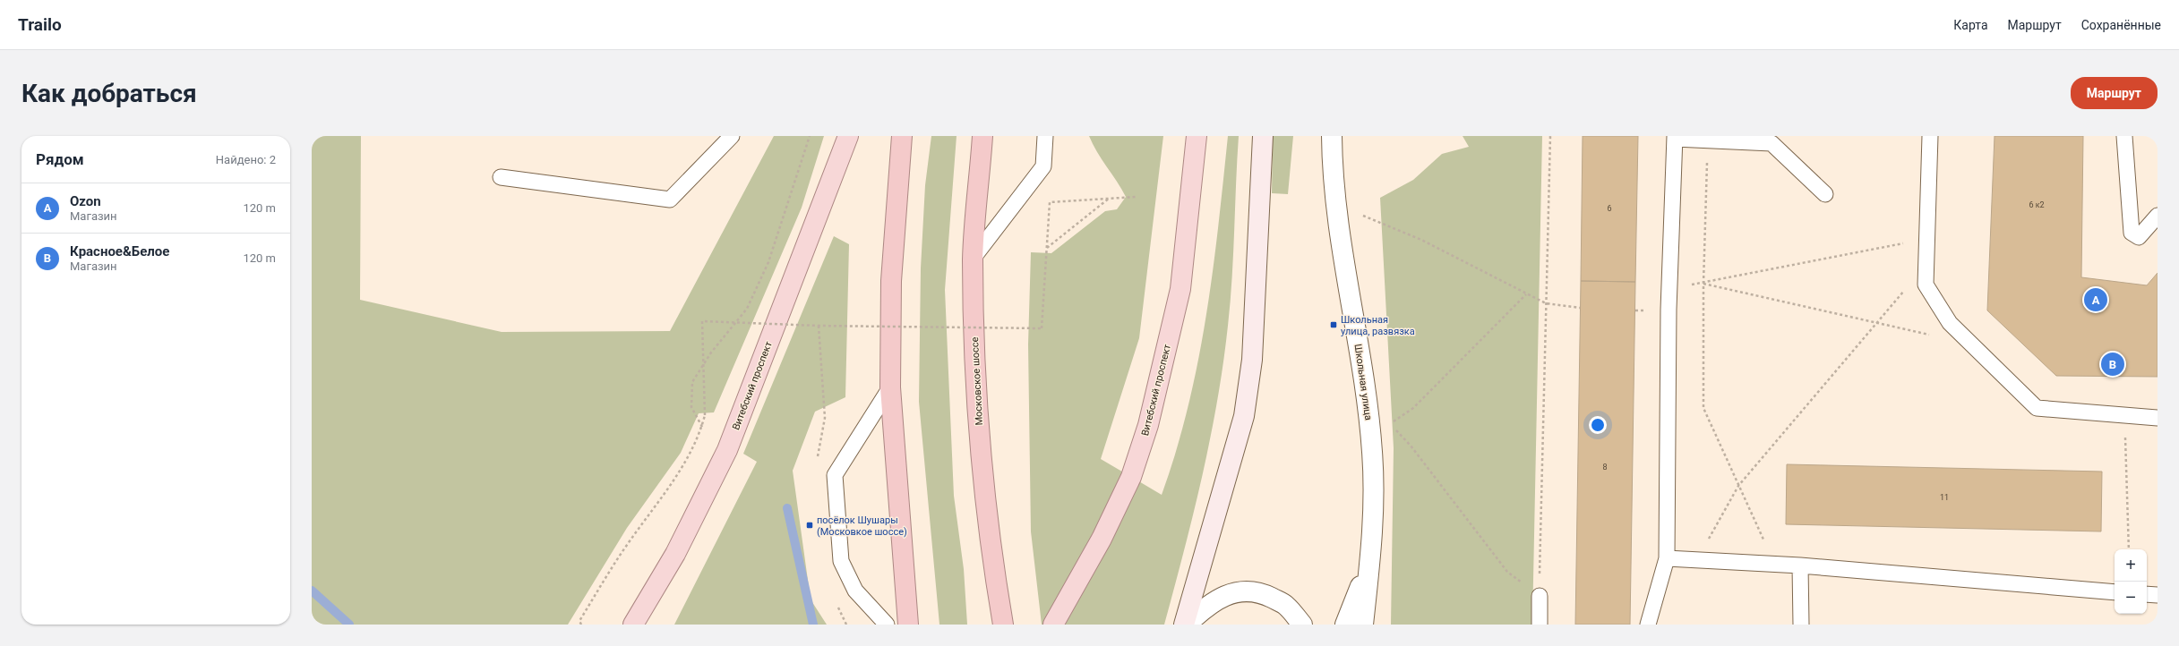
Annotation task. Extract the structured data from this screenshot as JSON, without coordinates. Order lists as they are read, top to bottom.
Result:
{
  "streets": {
    "highway": ["Московское шоссе"],
    "main road": ["Витебский проспект"],
    "street": ["Школьная улица"]
  },
  "places": {
    "transit": ["Школьная улица, развязка", "посёлок Шушары (Московкое шоссе)"]
  },
  "house_numbers": [
    "6 к2",
    "6",
    "8",
    "11"
  ],
  "page": {
    "header": "Trailo",
    "nav": ["Карта", "Маршрут", "Сохранённые"],
    "buttons": "Маршрут",
    "title": "Как добраться",
    "heading": ["Рядом", "Найдено: 2"],
    "list": [
      {
        "mark": "A",
        "name": "Ozon",
        "note": "Магазин",
        "value": "120 m"
      },
      {
        "mark": "B",
        "name": "Красное&Белое",
        "note": "Магазин",
        "value": "120 m"
      }
    ],
    "pins": ["A", "B"],
    "map_buttons": ["+", "−"]
  }
}
